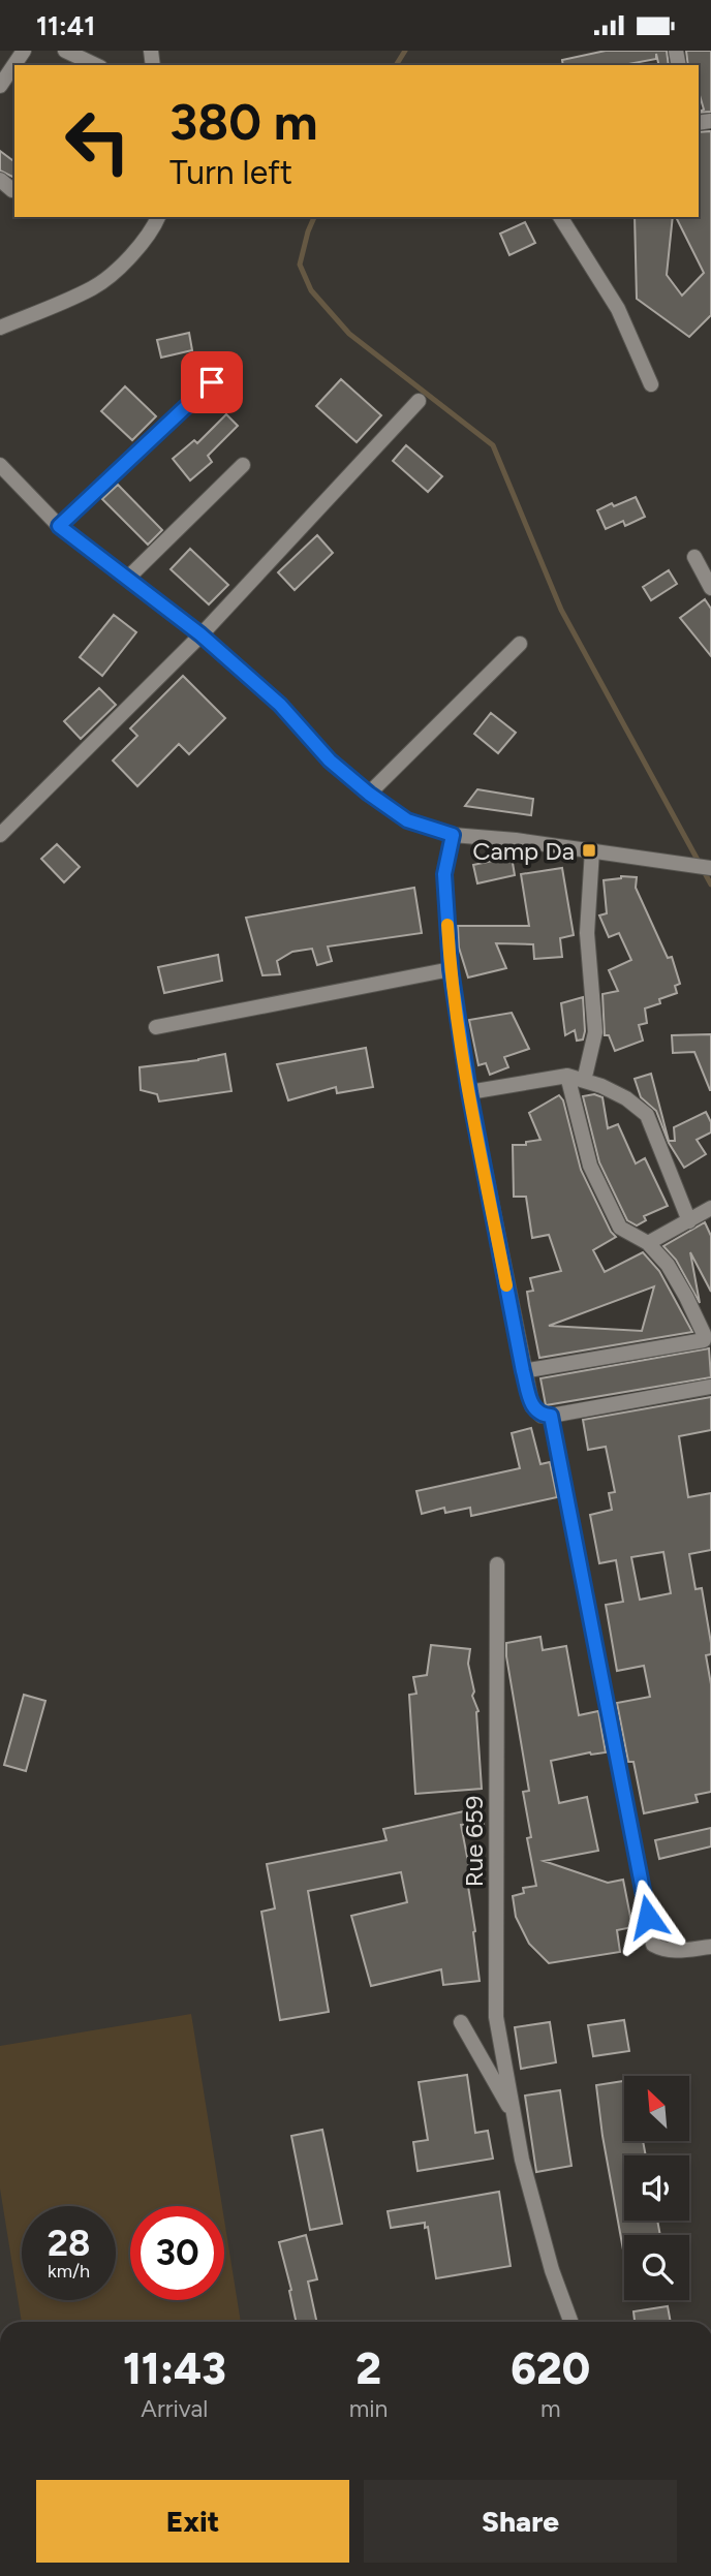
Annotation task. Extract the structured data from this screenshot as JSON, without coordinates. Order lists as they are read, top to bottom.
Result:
{
  "streets": {
    "street": ["Rue 659"]
  },
  "places": {
    "transit": ["Camp Da"]
  },
  "north": "top left",
  "page": {
    "status": "11:41",
    "turn": ["380 m", "Turn left"],
    "speed": "28 km/h",
    "limit": "30",
    "eta": [
      "11:43",
      "Arrival",
      "2",
      "min",
      "620",
      "m"
    ],
    "buttons": ["Exit", "Share"]
  }
}
